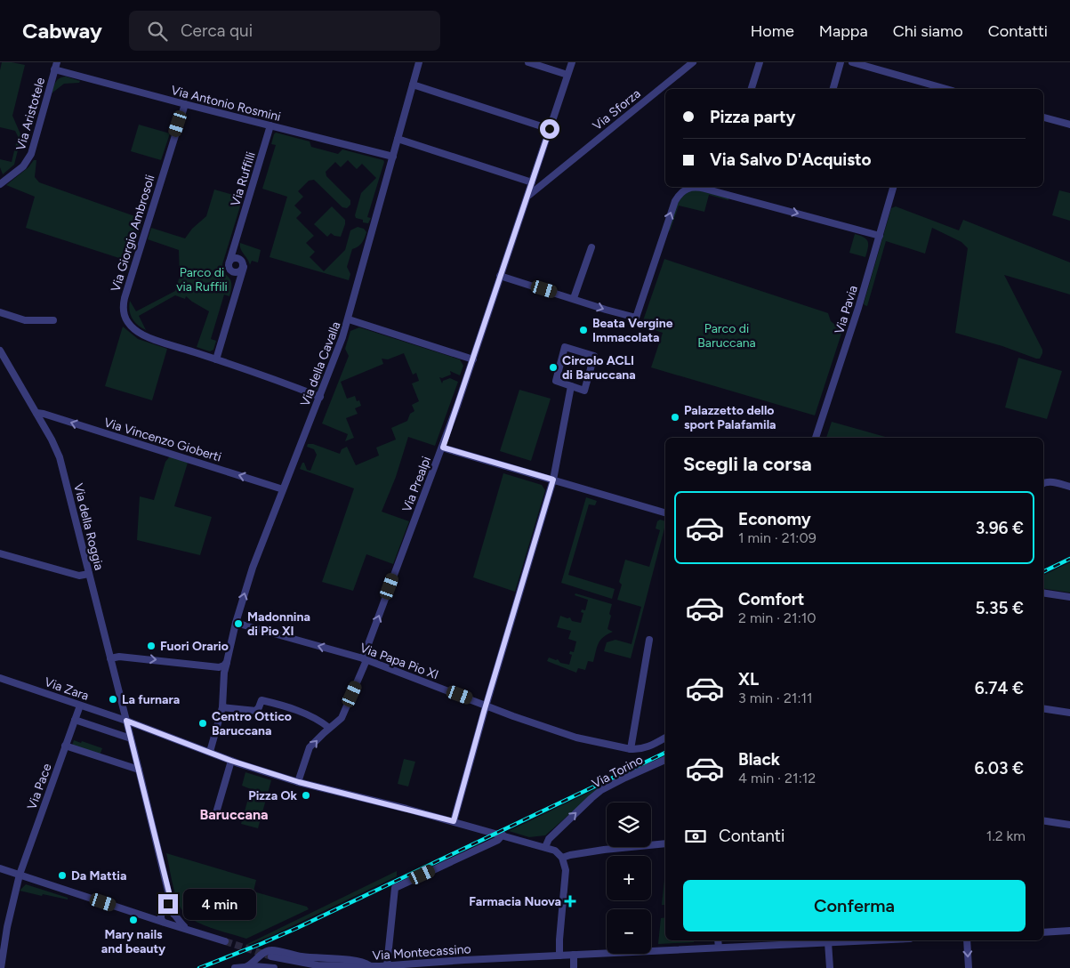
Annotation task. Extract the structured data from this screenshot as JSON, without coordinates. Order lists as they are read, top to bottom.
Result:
{
  "streets": {
    "street": [
      "Via Antonio Rosmini",
      "Via Sforza",
      "Via Aristotele",
      "Via Ruffilli",
      "Via Giorgio Ambrosoli",
      "Via Pavia",
      "Via della Cavalla",
      "Via Vincenzo Gioberti",
      "Via Prealpi",
      "Via della Roggia",
      "Via Papa Pio XI",
      "Via Zara",
      "Via Torino",
      "Via Pace",
      "Via Montecassino"
    ]
  },
  "crossings": [
    ["Via Antonio Rosmini", "Via Aristotele"],
    ["Via Antonio Rosmini", "Via Ruffilli"],
    ["Via Antonio Rosmini", "Via Giorgio Ambrosoli"],
    ["Via Antonio Rosmini", "Via della Cavalla"],
    ["Via Sforza", "Via Prealpi"],
    ["Via Giorgio Ambrosoli", "Via della Cavalla"],
    ["Via della Cavalla", "Via Vincenzo Gioberti"],
    ["Via della Cavalla", "Via Papa Pio XI"],
    ["Via della Cavalla", "Via Zara"],
    ["Via Vincenzo Gioberti", "Via della Roggia"],
    ["Via Prealpi", "Via Papa Pio XI"],
    ["Via Prealpi", "Via Zara"],
    ["Via della Roggia", "Via Zara"],
    ["Via Zara", "Via Torino"],
    ["Via Zara", "Via Pace"]
  ],
  "one_way": ["Via Vincenzo Gioberti", "Via Prealpi", "Via Torino"],
  "districts": ["Baruccana"],
  "parks": ["Parco di via Ruffili", "Parco di Baruccana"],
  "places": {
    "other": [
      "Beata Vergine Immacolata",
      "Circolo ACLI di Baruccana",
      "Palazzetto dello sport Palafamila",
      "Madonnina di Pio XI",
      "Fuori Orario",
      "La furnara",
      "Centro Ottico Baruccana",
      "Pizza Ok",
      "Da Mattia",
      "Mary nails and beauty"
    ],
    "health": ["Farmacia Nuova"]
  },
  "page": {
    "header": "Cabway",
    "search": "Cerca qui",
    "nav": [
      "Home",
      "Mappa",
      "Chi siamo",
      "Contatti"
    ],
    "banner": ["Pizza party", "Via Salvo D'Acquisto"],
    "heading": "Scegli la corsa",
    "list": [
      {
        "name": "Economy",
        "note": "1 min · 21:09",
        "value": "3.96 €"
      },
      {
        "name": "Comfort",
        "note": "2 min · 21:10",
        "value": "5.35 €"
      },
      {
        "name": "XL",
        "note": "3 min · 21:11",
        "value": "6.74 €"
      },
      {
        "name": "Black",
        "note": "4 min · 21:12",
        "value": "6.03 €"
      }
    ],
    "map_buttons": ["+", "−"],
    "pay": ["Contanti", "1.2 km"],
    "buttons": "Conferma",
    "bubble": "4 min"
  }
}
